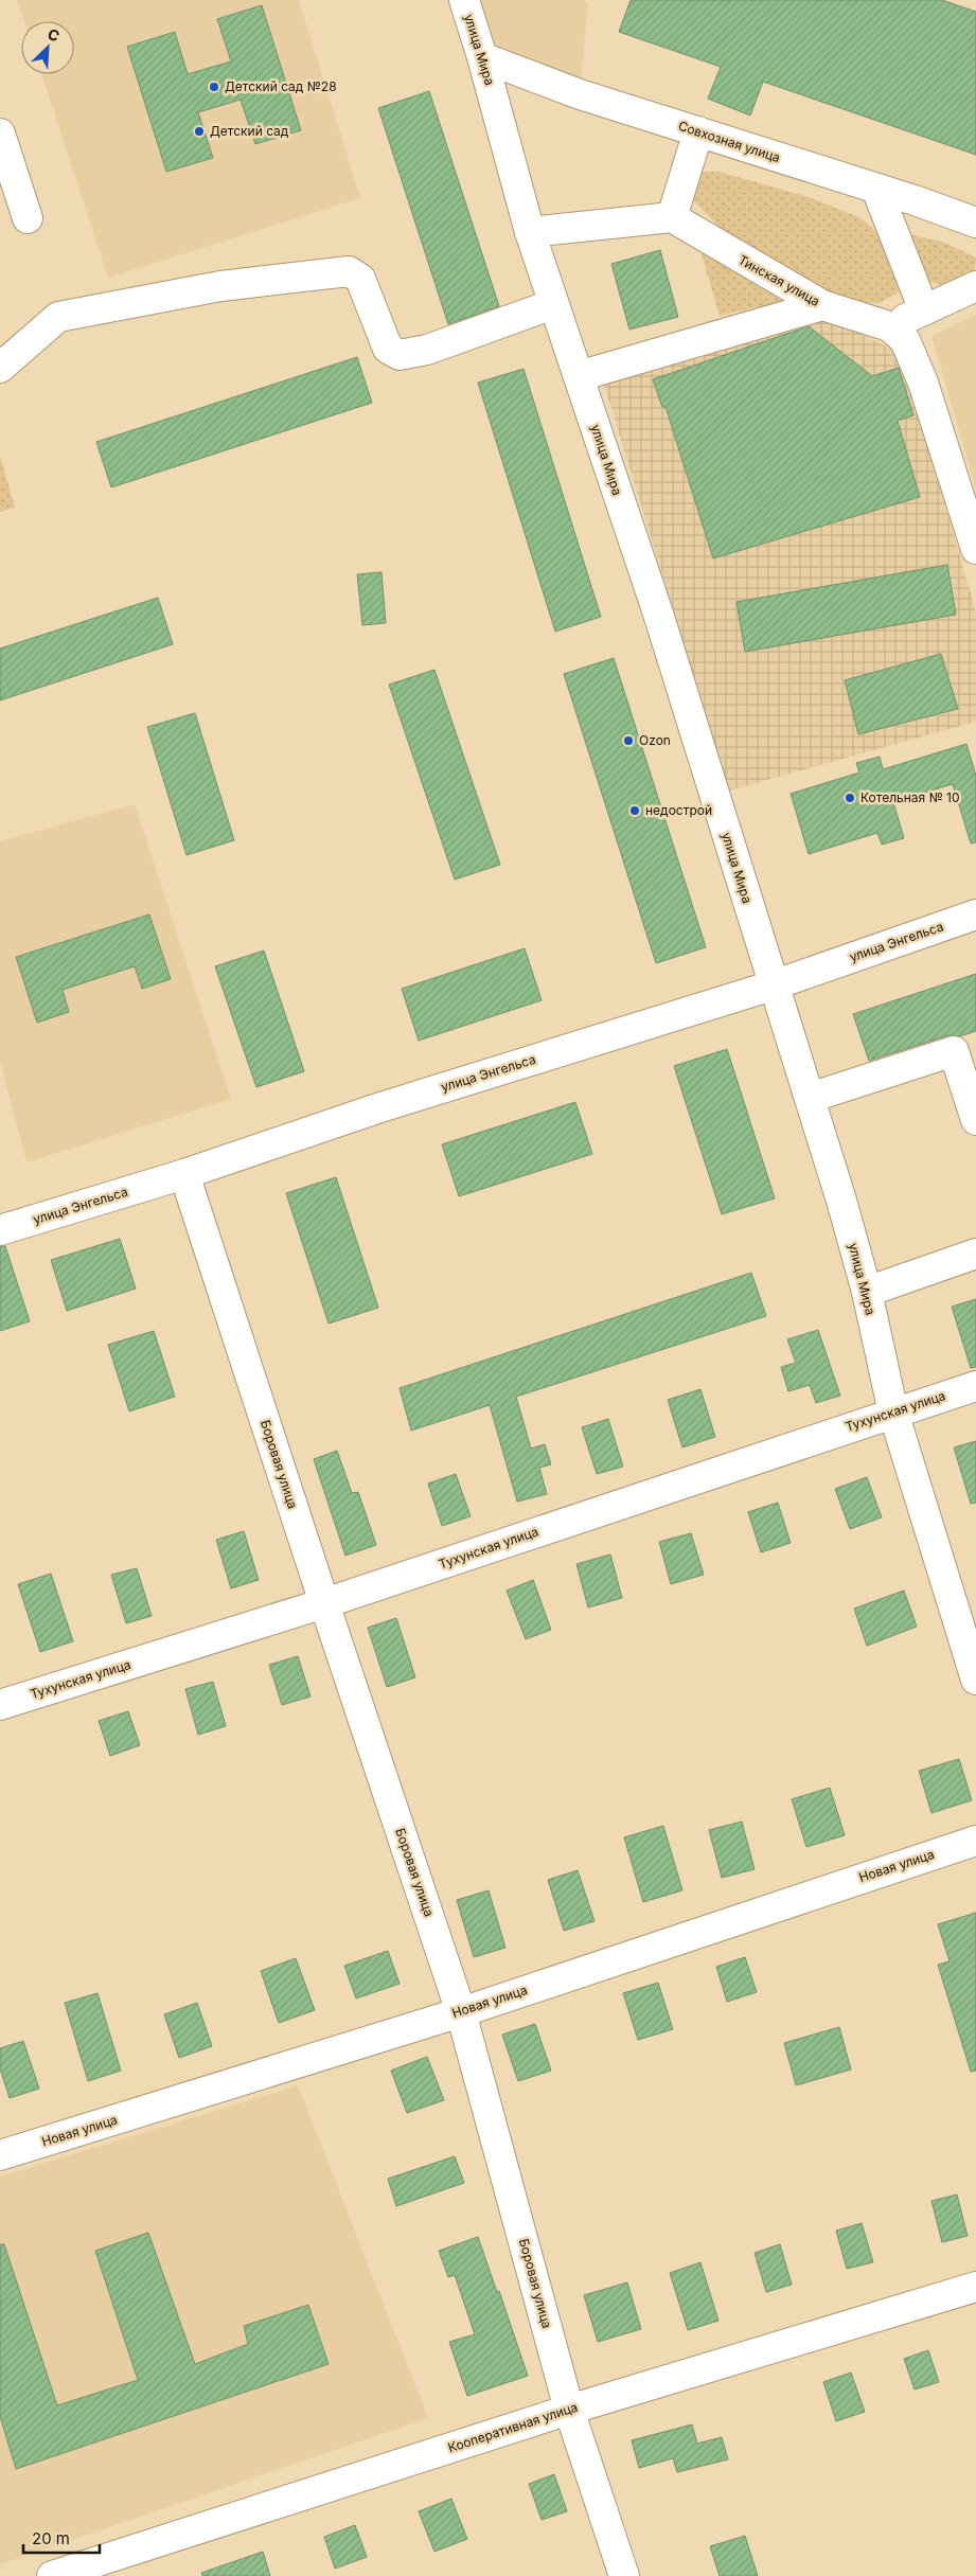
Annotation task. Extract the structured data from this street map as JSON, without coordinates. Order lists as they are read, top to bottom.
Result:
{
  "streets": {
    "street": [
      "улица Мира",
      "Совхозная улица",
      "Тинская улица",
      "улица Энгельса",
      "Тухунская улица",
      "Боровая улица",
      "Новая улица",
      "Кооперативная улица"
    ]
  },
  "crossings": [
    ["улица Мира", "Совхозная улица"],
    ["улица Мира", "улица Энгельса"],
    ["улица Мира", "Тухунская улица"],
    ["улица Энгельса", "Боровая улица"],
    ["Тухунская улица", "Боровая улица"],
    ["Боровая улица", "Новая улица"],
    ["Боровая улица", "Кооперативная улица"]
  ],
  "places": [
    "Детский сад №28",
    "Детский сад",
    "Ozon",
    "Котельная № 10",
    "недострой"
  ],
  "scale_bar": "20 m",
  "north": "top right"
}
